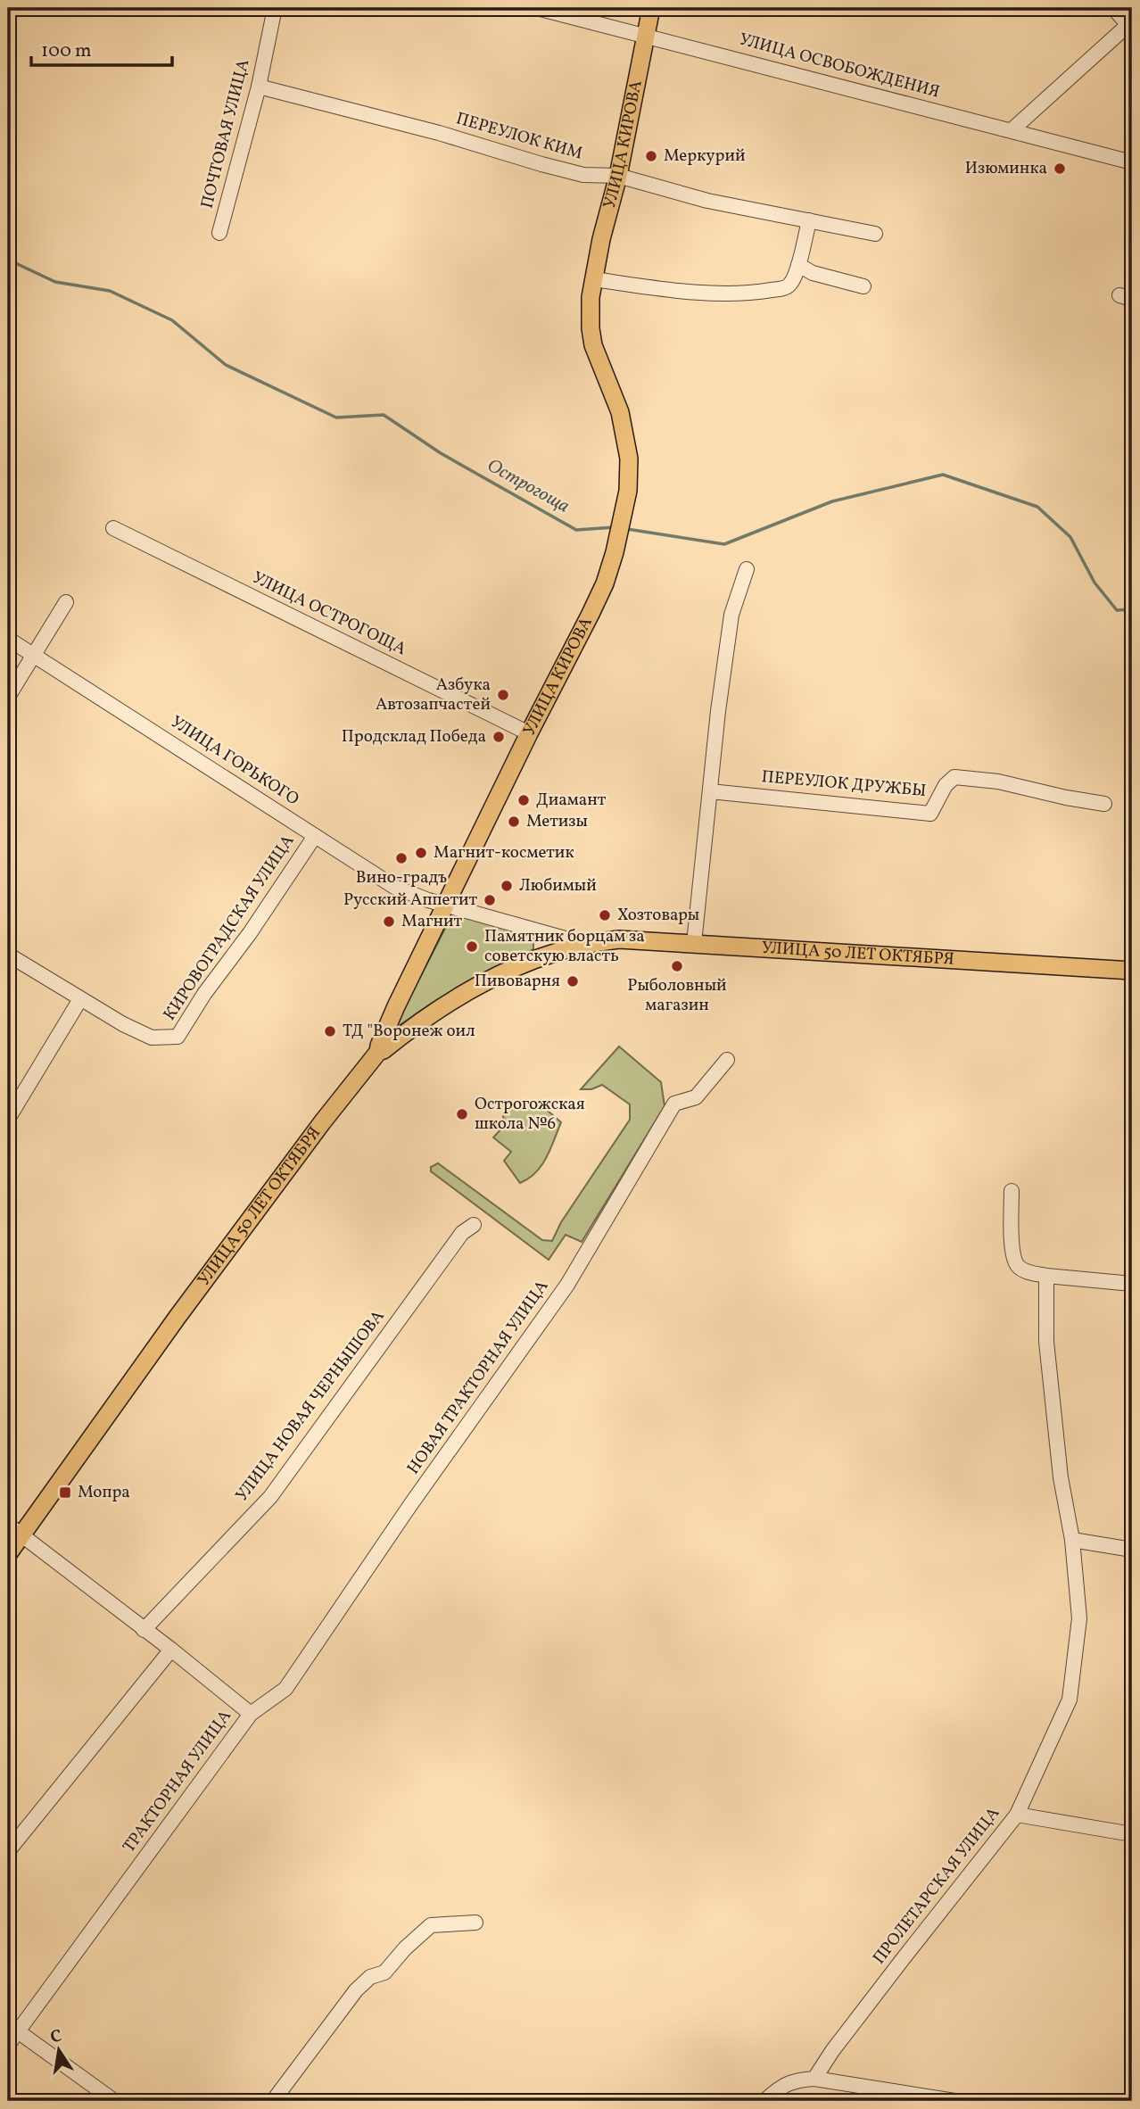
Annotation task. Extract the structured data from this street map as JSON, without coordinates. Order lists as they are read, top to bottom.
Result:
{
  "streets": {
    "main road": ["УЛИЦА КИРОВА", "УЛИЦА 50 ЛЕТ ОКТЯБРЯ"],
    "street": [
      "УЛИЦА ОСВОБОЖДЕНИЯ",
      "ПОЧТОВАЯ УЛИЦА",
      "ПЕРЕУЛОК КИМ",
      "УЛИЦА ОСТРОГОЩА",
      "УЛИЦА ГОРЬКОГО",
      "ПЕРЕУЛОК ДРУЖБЫ",
      "КИРОВОГРАДСКАЯ УЛИЦА",
      "НОВАЯ ТРАКТОРНАЯ УЛИЦА",
      "УЛИЦА НОВАЯ ЧЕРНЫШОВА",
      "ТРАКТОРНАЯ УЛИЦА",
      "ПРОЛЕТАРСКАЯ УЛИЦА"
    ]
  },
  "crossings": [
    ["УЛИЦА ОСВОБОЖДЕНИЯ", "УЛИЦА КИРОВА"],
    ["ПОЧТОВАЯ УЛИЦА", "ПЕРЕУЛОК КИМ"],
    ["ПЕРЕУЛОК КИМ", "УЛИЦА КИРОВА"],
    ["УЛИЦА КИРОВА", "УЛИЦА ОСТРОГОЩА"],
    ["УЛИЦА КИРОВА", "УЛИЦА ГОРЬКОГО"],
    ["УЛИЦА КИРОВА", "УЛИЦА 50 ЛЕТ ОКТЯБРЯ"],
    ["УЛИЦА ГОРЬКОГО", "КИРОВОГРАДСКАЯ УЛИЦА"],
    ["УЛИЦА ГОРЬКОГО", "УЛИЦА 50 ЛЕТ ОКТЯБРЯ"],
    ["УЛИЦА 50 ЛЕТ ОКТЯБРЯ", "ТРАКТОРНАЯ УЛИЦА"],
    ["НОВАЯ ТРАКТОРНАЯ УЛИЦА", "ТРАКТОРНАЯ УЛИЦА"],
    ["УЛИЦА НОВАЯ ЧЕРНЫШОВА", "ТРАКТОРНАЯ УЛИЦА"]
  ],
  "water": ["Острогоща"],
  "places": {
    "other": [
      "Меркурий",
      "Изюминка",
      "Азбука Автозапчастей",
      "Продсклад Победа",
      "Диамант",
      "Метизы",
      "Магнит-косметик",
      "Вино-градъ",
      "Любимый",
      "Русский Аппетит",
      "Хозтовары",
      "Магнит",
      "Памятник борцам за советскую власть",
      "Рыболовный магазин",
      "Пивоварня",
      "ТД \"Воронеж оил",
      "Острогожская школа №6"
    ],
    "transit": ["Мопра"]
  },
  "scale_bar": "100 m",
  "north": "top"
}
